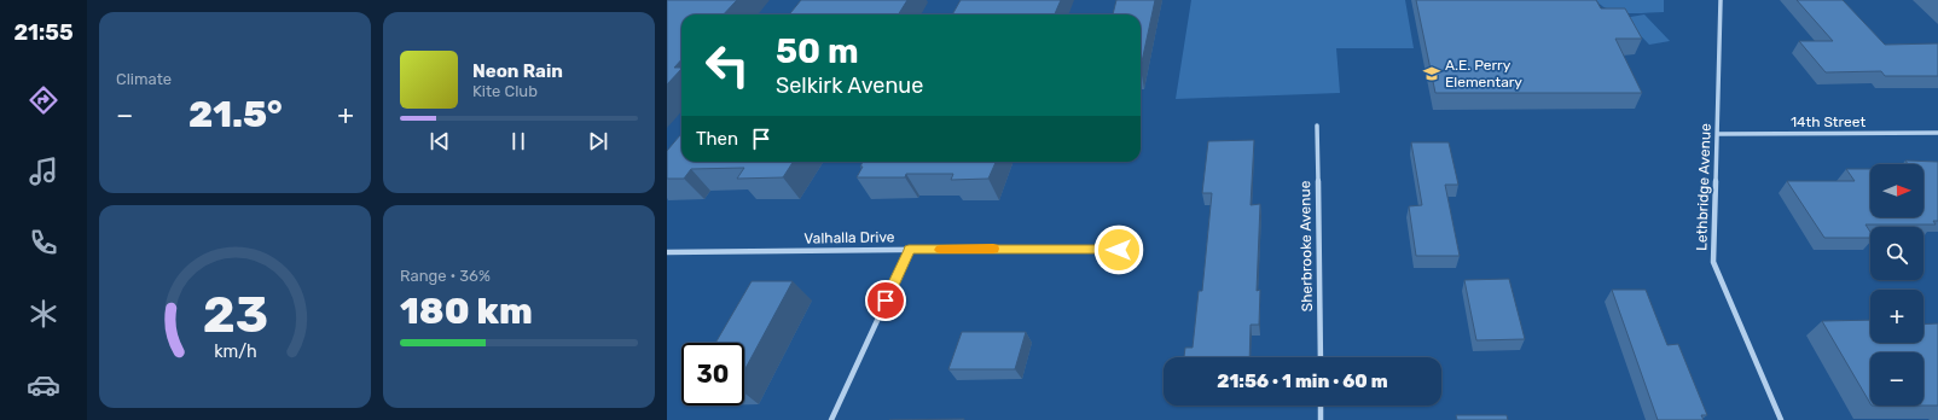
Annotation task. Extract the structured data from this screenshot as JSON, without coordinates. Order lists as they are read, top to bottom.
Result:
{
  "streets": {
    "street": [
      "14th Street",
      "Lethbridge Avenue",
      "Valhalla Drive",
      "Sherbrooke Avenue"
    ]
  },
  "crossings": [
    ["14th Street", "Lethbridge Avenue"]
  ],
  "places": {
    "school or university": ["A.E. Perry Elementary"]
  },
  "north": "right",
  "page": {
    "tabs": "21:55",
    "tile": [
      "Climate",
      ["Range · 36%", "180 km"]
    ],
    "turn": ["50 m", "Selkirk Avenue"],
    "song": ["Neon Rain", "Kite Club"],
    "heat": ["−", "21.5°", "+"],
    "then": "Then",
    "map_buttons": ["+", "−"],
    "limit": "30",
    "trip": "21:56 · 1 min · 60 m",
    "gauge": ["23", "km/h"]
  }
}
